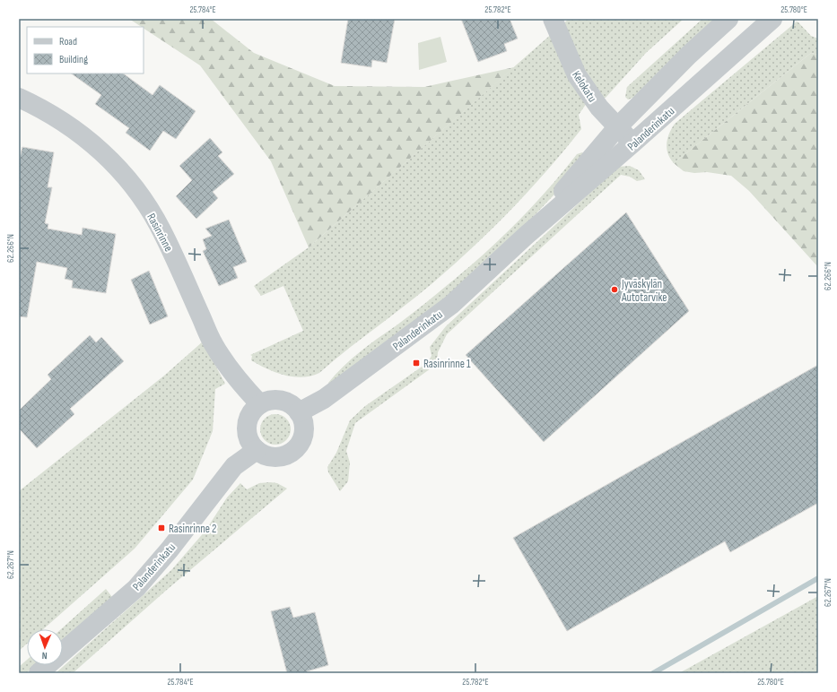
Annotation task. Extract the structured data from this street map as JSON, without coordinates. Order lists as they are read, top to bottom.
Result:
{
  "streets": {
    "street": ["Kelokatu", "Palanderinkatu", "Rasinrinne"]
  },
  "crossings": [
    ["Kelokatu", "Palanderinkatu"],
    ["Palanderinkatu", "Rasinrinne"]
  ],
  "places": {
    "other": ["Jyväskylän Autotarvike"],
    "transit": ["Rasinrinne 1", "Rasinrinne 2"]
  },
  "legend": ["Road", "Building"],
  "north": "bottom",
  "coordinates": [
    "25.784°E",
    "25.782°E",
    "25.780°E",
    "62.266°N",
    "62.267°N"
  ]
}
